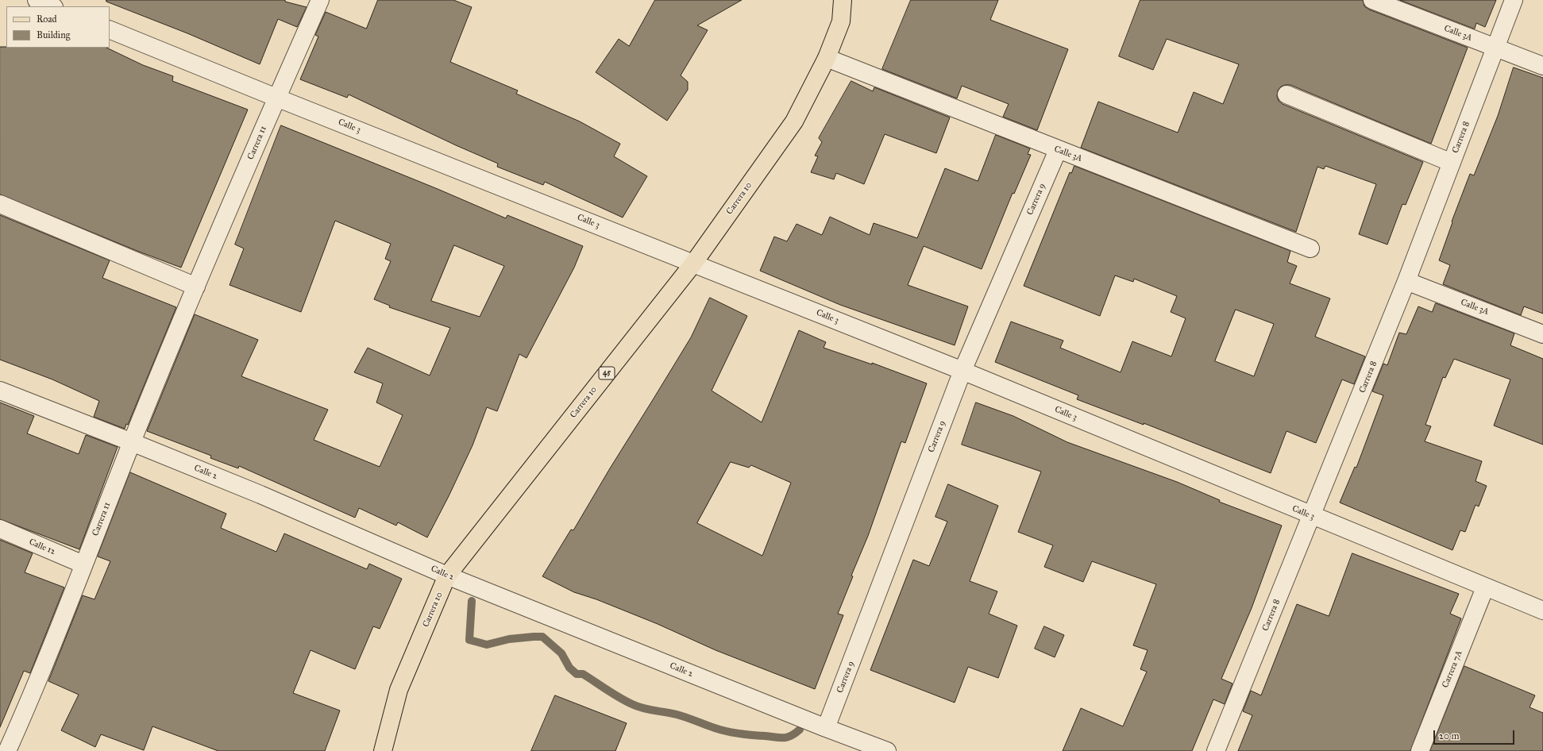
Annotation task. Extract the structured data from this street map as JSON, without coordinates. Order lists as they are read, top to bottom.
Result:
{
  "streets": {
    "main road": ["Carrera 10", "45"],
    "street": [
      "Calle 3A",
      "Calle 3",
      "Carrera 8",
      "Carrera 11",
      "Carrera 9",
      "Calle 2",
      "Calle 12",
      "Carrera 7A"
    ]
  },
  "crossings": [
    ["Calle 3A", "Carrera 8"],
    ["Calle 3A", "Carrera 10"],
    ["Calle 3A", "Carrera 9"],
    ["Calle 3", "Carrera 8"],
    ["Calle 3", "Carrera 11"],
    ["Calle 3", "Carrera 10"],
    ["Calle 3", "Carrera 9"],
    ["Calle 3", "Carrera 7A"],
    ["Carrera 11", "Calle 2"],
    ["Carrera 11", "Calle 12"],
    ["Carrera 10", "Calle 2"],
    ["Carrera 9", "Calle 2"]
  ],
  "legend": ["Road", "Building"],
  "scale_bar": "20 m"
}
